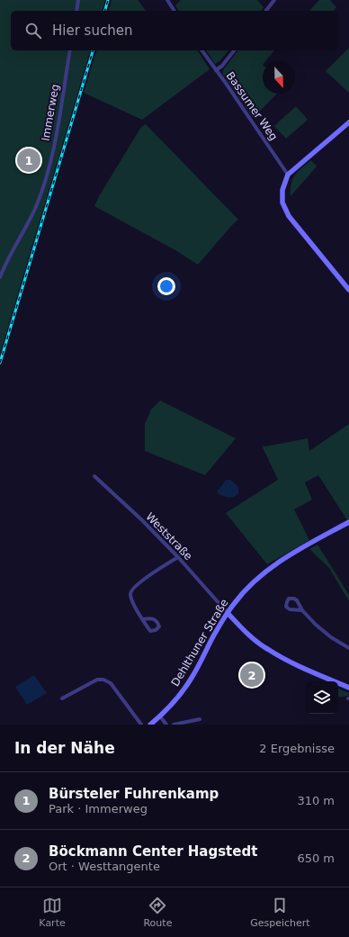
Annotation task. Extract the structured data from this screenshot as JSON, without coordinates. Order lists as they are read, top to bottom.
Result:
{
  "streets": {
    "street": [
      "Bassumer Weg",
      "Immerweg",
      "Weststraße",
      "Dehlthuner Straße"
    ]
  },
  "crossings": [
    ["Weststraße", "Dehlthuner Straße"]
  ],
  "north": "bottom",
  "page": {
    "search": "Hier suchen",
    "pins": ["1", "2"],
    "heading": ["In der Nähe", "2 Ergebnisse"],
    "list": [
      {
        "mark": "1",
        "name": "Bürsteler Fuhrenkamp",
        "note": "Park · Immerweg",
        "value": "310 m"
      },
      {
        "mark": "2",
        "name": "Böckmann Center Hagstedt",
        "note": "Ort · Westtangente",
        "value": "650 m"
      }
    ],
    "nav": ["Karte", "Route", "Gespeichert"]
  }
}
